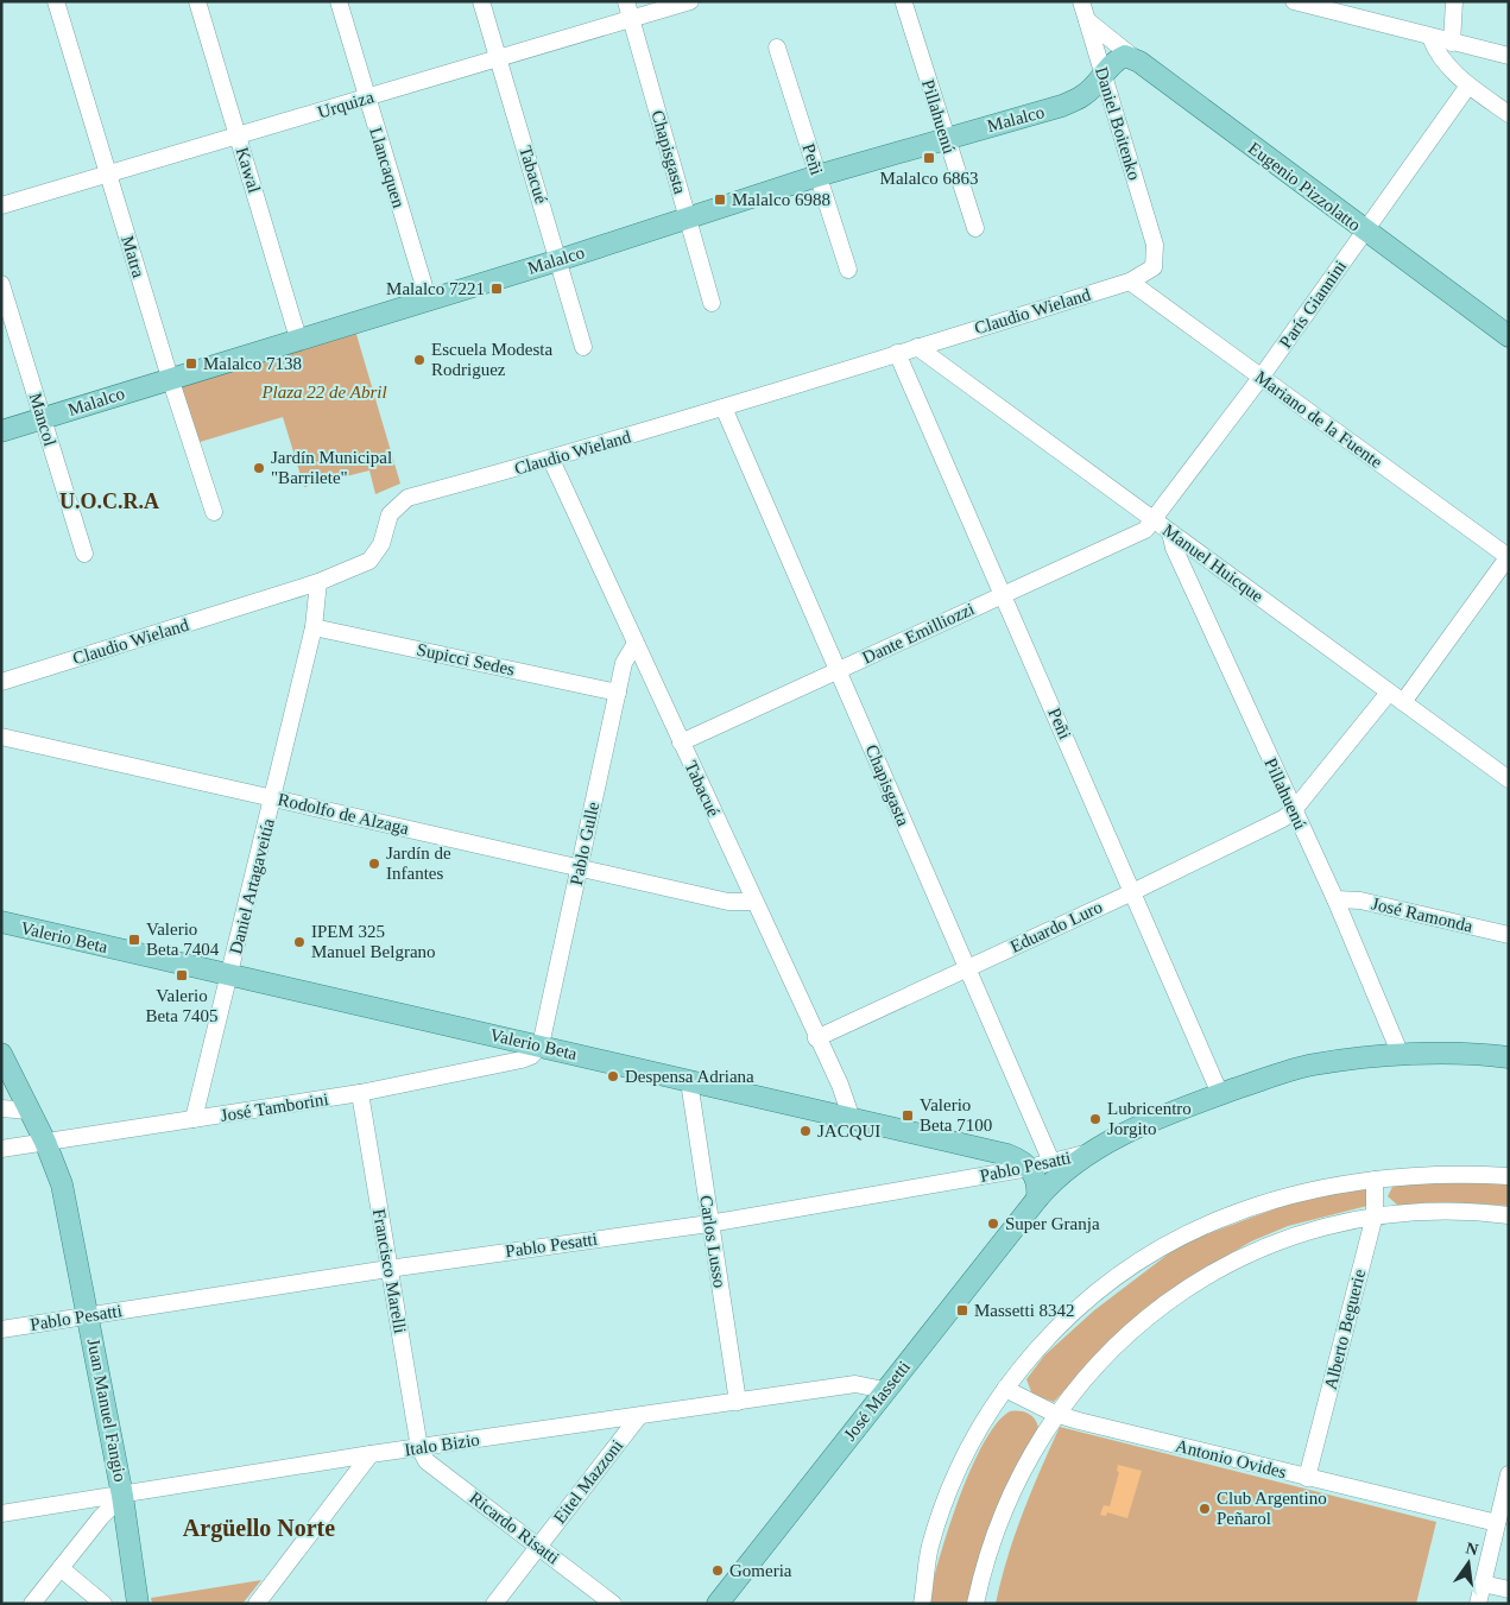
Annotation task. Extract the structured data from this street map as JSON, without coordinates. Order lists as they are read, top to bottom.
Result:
{
  "streets": {
    "main road": [
      "Malalco",
      "Eugenio Pizzolatto",
      "Valerio Beta",
      "Pablo Pesatti",
      "José Massetti",
      "Juan Manuel Fangio"
    ],
    "street": [
      "Urquiza",
      "Pillahuenú",
      "Daniel Boitenko",
      "Chapisgasta",
      "Peñi",
      "Llancaquen",
      "Kawal",
      "Tabacué",
      "Matra",
      "París Giannini",
      "Claudio Wieland",
      "Mancol",
      "Mariano de la Fuente",
      "Manuel Huicque",
      "Dante Emilliozzi",
      "Supicci Sedes",
      "Rodolfo de Alzaga",
      "Pablo Gulle",
      "Daniel Artagaveitía",
      "José Ramonda",
      "Eduardo Luro",
      "José Tamborini",
      "Carlos Lusso",
      "Francisco Marelli",
      "Alberto Beguerie",
      "Italo Bizio",
      "Antonio Ovides",
      "Eitel Mazzoni",
      "Ricardo Risatti"
    ]
  },
  "crossings": [
    ["Urquiza", "Chapisgasta"],
    ["Urquiza", "Llancaquen"],
    ["Urquiza", "Kawal"],
    ["Urquiza", "Tabacué"],
    ["Urquiza", "Matra"],
    ["Pillahuenú", "Malalco"],
    ["Pillahuenú", "Manuel Huicque"],
    ["Pillahuenú", "José Ramonda"],
    ["Pillahuenú", "Eduardo Luro"],
    ["Pillahuenú", "Pablo Pesatti"],
    ["Malalco", "Daniel Boitenko"],
    ["Malalco", "Chapisgasta"],
    ["Malalco", "Peñi"],
    ["Malalco", "Llancaquen"],
    ["Malalco", "Kawal"],
    ["Malalco", "Tabacué"],
    ["Malalco", "Matra"],
    ["Malalco", "Mancol"],
    ["Daniel Boitenko", "Claudio Wieland"],
    ["Chapisgasta", "Claudio Wieland"],
    ["Chapisgasta", "Dante Emilliozzi"],
    ["Chapisgasta", "Eduardo Luro"],
    ["Chapisgasta", "Pablo Pesatti"],
    ["Peñi", "Claudio Wieland"],
    ["Peñi", "Dante Emilliozzi"],
    ["Peñi", "Eduardo Luro"],
    ["Peñi", "Pablo Pesatti"],
    ["Tabacué", "Claudio Wieland"],
    ["Tabacué", "Dante Emilliozzi"],
    ["Tabacué", "Rodolfo de Alzaga"],
    ["Tabacué", "Pablo Gulle"],
    ["Tabacué", "Eduardo Luro"],
    ["Tabacué", "Valerio Beta"],
    ["Eugenio Pizzolatto", "París Giannini"],
    ["París Giannini", "Mariano de la Fuente"],
    ["París Giannini", "Manuel Huicque"],
    ["París Giannini", "Dante Emilliozzi"],
    ["Claudio Wieland", "Mariano de la Fuente"],
    ["Claudio Wieland", "Manuel Huicque"],
    ["Claudio Wieland", "Daniel Artagaveitía"],
    ["Manuel Huicque", "Dante Emilliozzi"],
    ["Supicci Sedes", "Pablo Gulle"],
    ["Supicci Sedes", "Daniel Artagaveitía"],
    ["Rodolfo de Alzaga", "Pablo Gulle"],
    ["Rodolfo de Alzaga", "Daniel Artagaveitía"],
    ["Pablo Gulle", "Valerio Beta"],
    ["Pablo Gulle", "José Tamborini"],
    ["Daniel Artagaveitía", "Valerio Beta"],
    ["Daniel Artagaveitía", "José Tamborini"],
    ["Valerio Beta", "José Tamborini"],
    ["Valerio Beta", "Pablo Pesatti"],
    ["Valerio Beta", "Carlos Lusso"],
    ["José Tamborini", "Francisco Marelli"],
    ["José Tamborini", "Juan Manuel Fangio"],
    ["Pablo Pesatti", "Carlos Lusso"],
    ["Pablo Pesatti", "Francisco Marelli"],
    ["Pablo Pesatti", "José Massetti"],
    ["Pablo Pesatti", "Juan Manuel Fangio"],
    ["Carlos Lusso", "Italo Bizio"],
    ["Francisco Marelli", "Italo Bizio"],
    ["Francisco Marelli", "Ricardo Risatti"],
    ["Alberto Beguerie", "Antonio Ovides"],
    ["José Massetti", "Italo Bizio"],
    ["Juan Manuel Fangio", "Italo Bizio"],
    ["Italo Bizio", "Eitel Mazzoni"],
    ["Italo Bizio", "Ricardo Risatti"],
    ["Eitel Mazzoni", "Ricardo Risatti"]
  ],
  "districts": ["U.O.C.R.A", "Argüello Norte"],
  "parks": ["Plaza 22 de Abril"],
  "places": {
    "transit": [
      "Malalco 6863",
      "Malalco 6988",
      "Malalco 7221",
      "Malalco 7138",
      "Valerio Beta 7404",
      "Valerio Beta 7405",
      "Valerio Beta 7100",
      "Massetti 8342"
    ],
    "other": [
      "Escuela Modesta Rodriguez",
      "Jardín Municipal \"Barrilete\"",
      "Jardín de Infantes",
      "IPEM 325 Manuel Belgrano",
      "Despensa Adriana",
      "Lubricentro Jorgito",
      "JACQUI",
      "Super Granja",
      "Club Argentino Peñarol",
      "Gomeria"
    ]
  },
  "north": "top"
}
